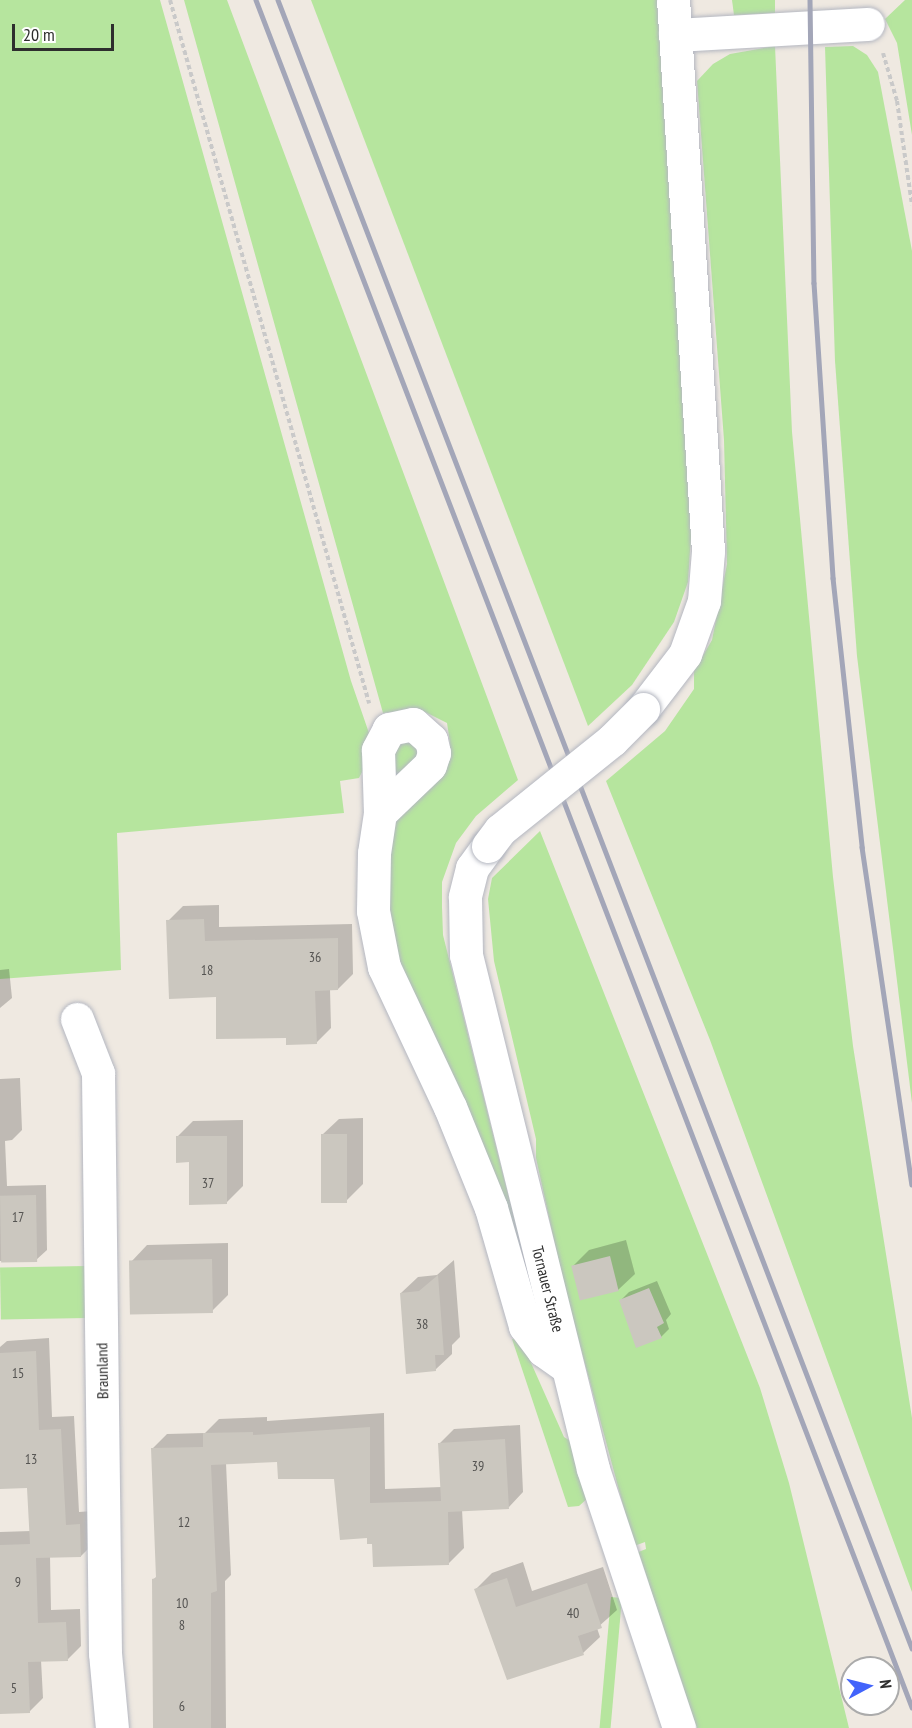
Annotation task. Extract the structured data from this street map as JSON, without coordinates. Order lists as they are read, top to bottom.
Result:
{
  "streets": {
    "street": ["Tornauer Straße", "Braunland"]
  },
  "house_numbers": [
    "36",
    "18",
    "37",
    "17",
    "38",
    "15",
    "13",
    "39",
    "12",
    "9",
    "10",
    "40",
    "8",
    "5",
    "6"
  ],
  "scale_bar": "20 m",
  "north": "right"
}
